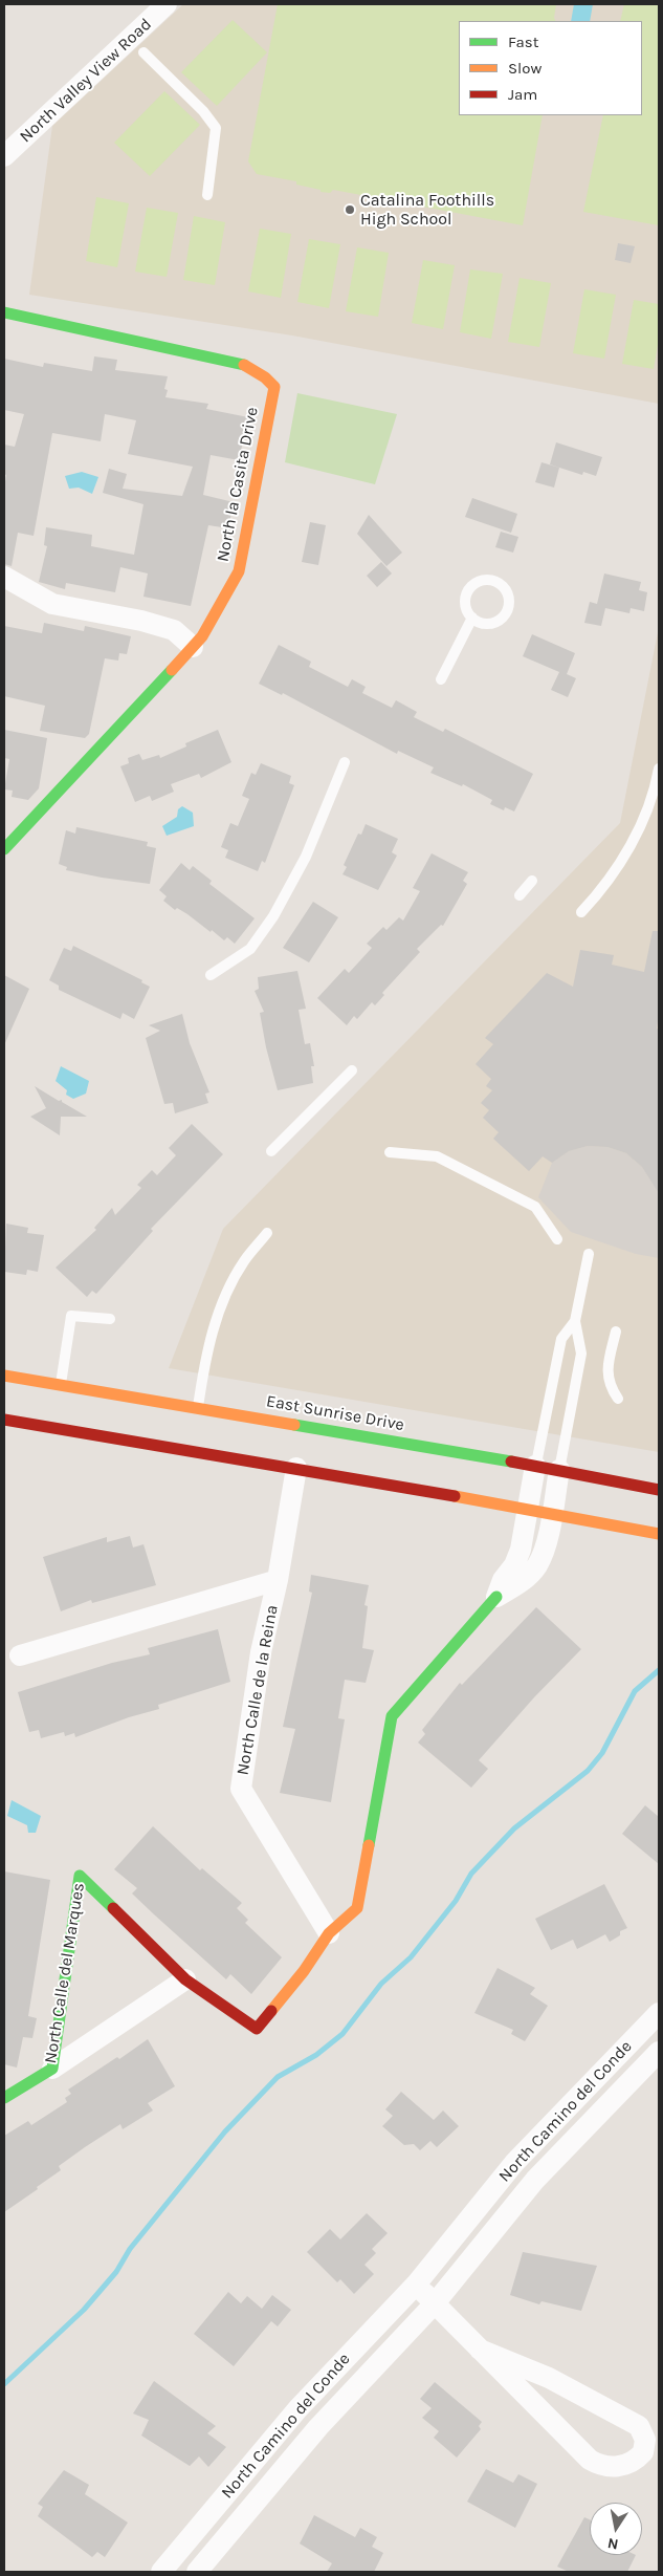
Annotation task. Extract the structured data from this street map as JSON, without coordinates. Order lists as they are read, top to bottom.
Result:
{
  "streets": {
    "street": [
      "North Valley View Road",
      "North la Casita Drive",
      "East Sunrise Drive",
      "North Calle de la Reina",
      "North Calle del Marques",
      "North Camino del Conde"
    ]
  },
  "crossings": [
    ["East Sunrise Drive", "North Calle del Marques"],
    ["North Calle de la Reina", "North Calle del Marques"]
  ],
  "places": ["Catalina Foothills High School"],
  "legend": ["Fast", "Slow", "Jam"],
  "north": "bottom"
}
